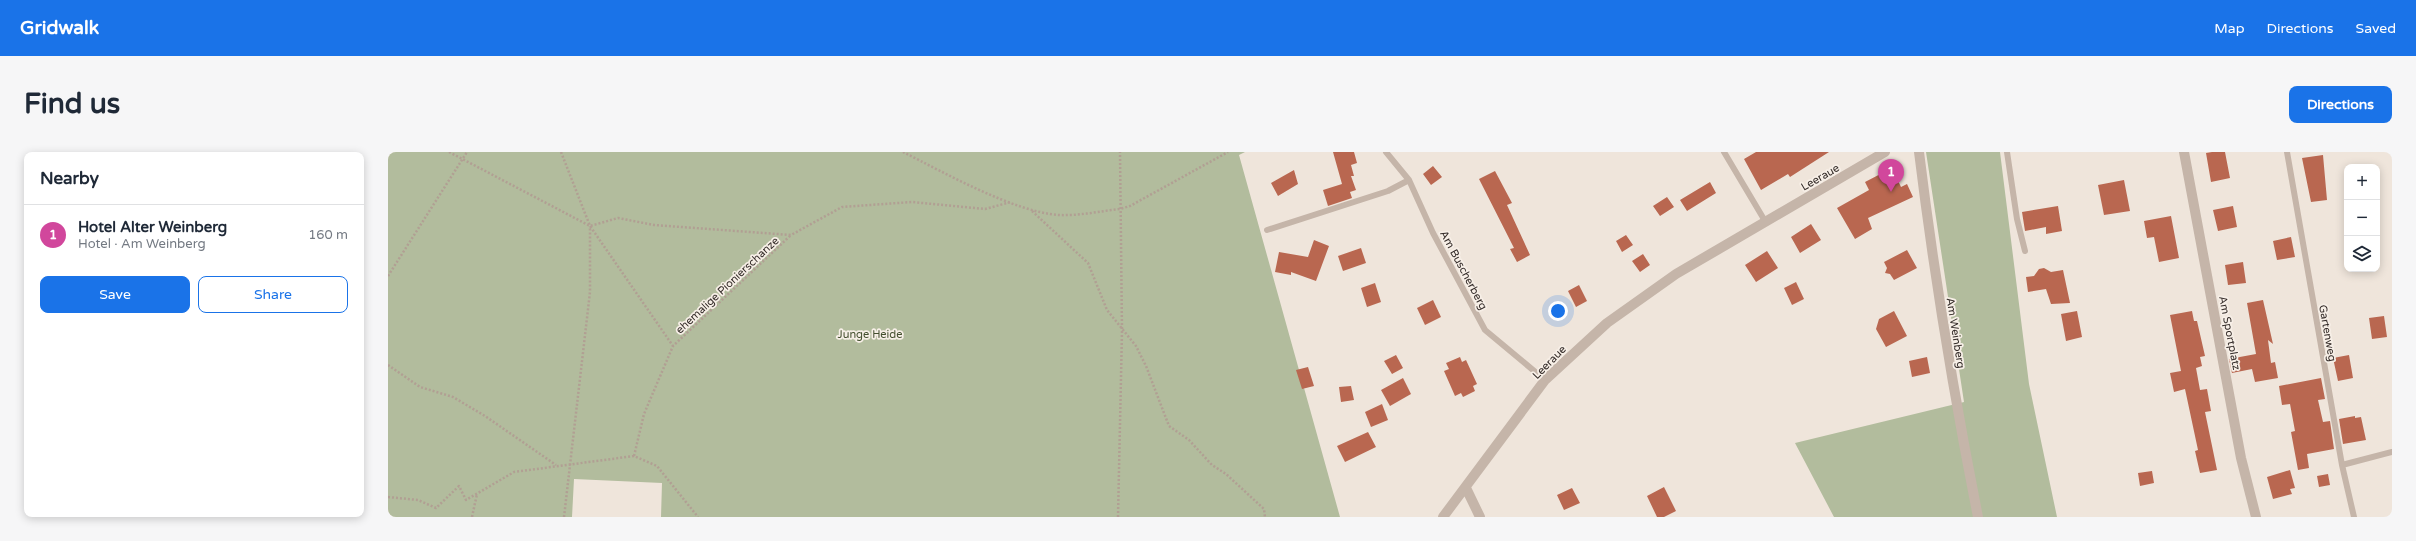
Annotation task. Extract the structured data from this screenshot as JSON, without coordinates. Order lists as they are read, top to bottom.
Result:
{
  "streets": {
    "street": ["Leeraue", "Am Weinberg", "Am Sportplatz"],
    "lane": ["Am Buscherberg", "Gartenweg"],
    "path": ["ehemalige Pionierschanze"]
  },
  "crossings": [
    ["Leeraue", "Am Buscherberg"]
  ],
  "parks": ["Junge Heide"],
  "page": {
    "header": "Gridwalk",
    "nav": ["Map", "Directions", "Saved"],
    "buttons": [
      "Directions",
      ["Save", "Share"]
    ],
    "title": "Find us",
    "heading": "Nearby",
    "pins": "1",
    "map_buttons": ["+", "−"],
    "list": [
      {
        "mark": "1",
        "name": "Hotel Alter Weinberg",
        "note": "Hotel · Am Weinberg",
        "value": "160 m"
      }
    ]
  }
}
